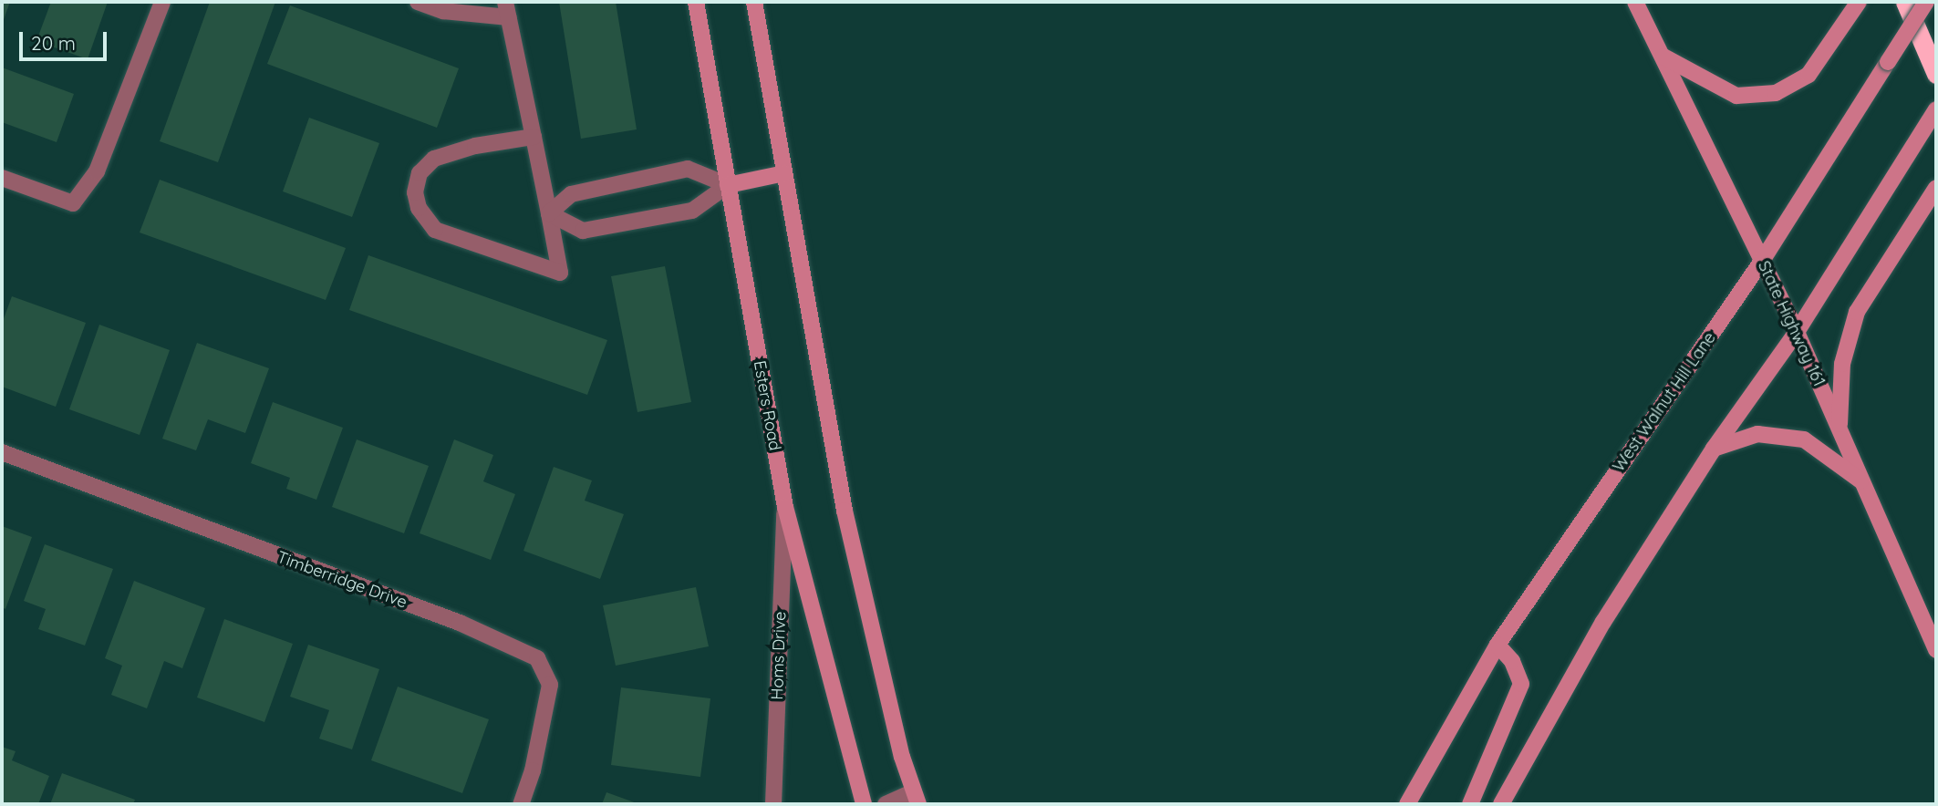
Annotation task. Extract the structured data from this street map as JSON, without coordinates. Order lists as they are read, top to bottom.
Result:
{
  "streets": {
    "main road": ["State Highway 161", "West Walnut Hill Lane", "Esters Road"],
    "street": ["Timberridge Drive", "Homs Drive"]
  },
  "crossings": [
    ["State Highway 161", "West Walnut Hill Lane"],
    ["Esters Road", "Homs Drive"]
  ],
  "scale_bar": "20 m"
}
